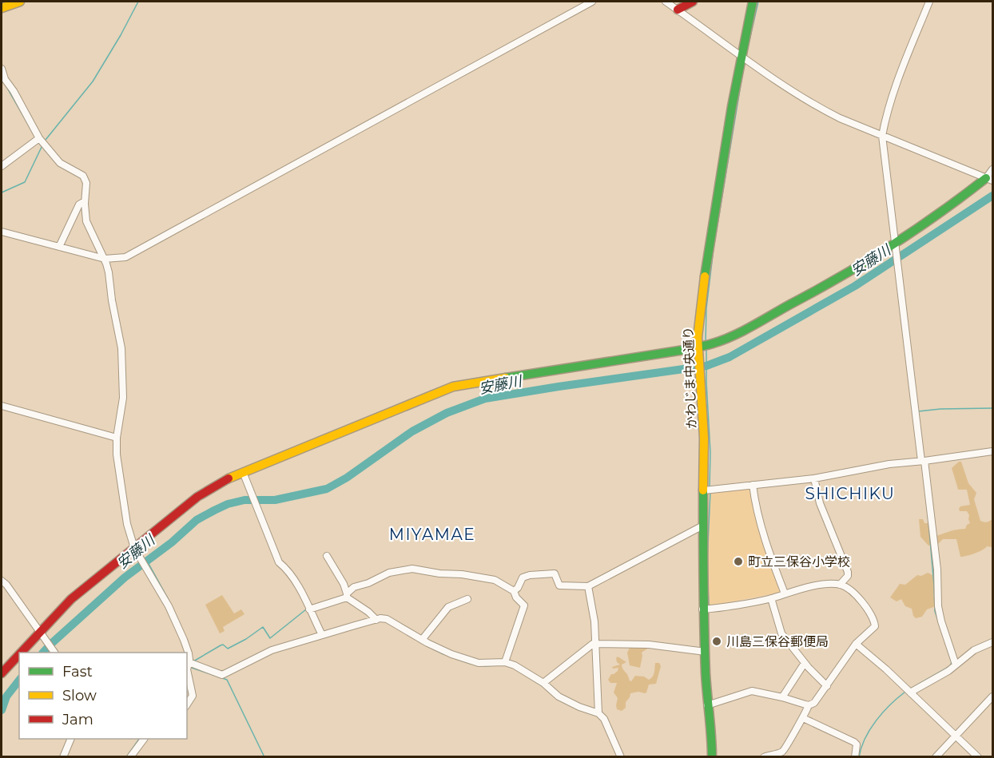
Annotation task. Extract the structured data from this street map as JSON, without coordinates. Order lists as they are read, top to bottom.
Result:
{
  "streets": {
    "street": ["かわじま中央通り"]
  },
  "districts": ["SHICHIKU", "MIYAMAE"],
  "water": ["安藤川"],
  "places": ["町立三保谷小学校", "川島三保谷郵便局"],
  "legend": ["Fast", "Slow", "Jam"]
}
